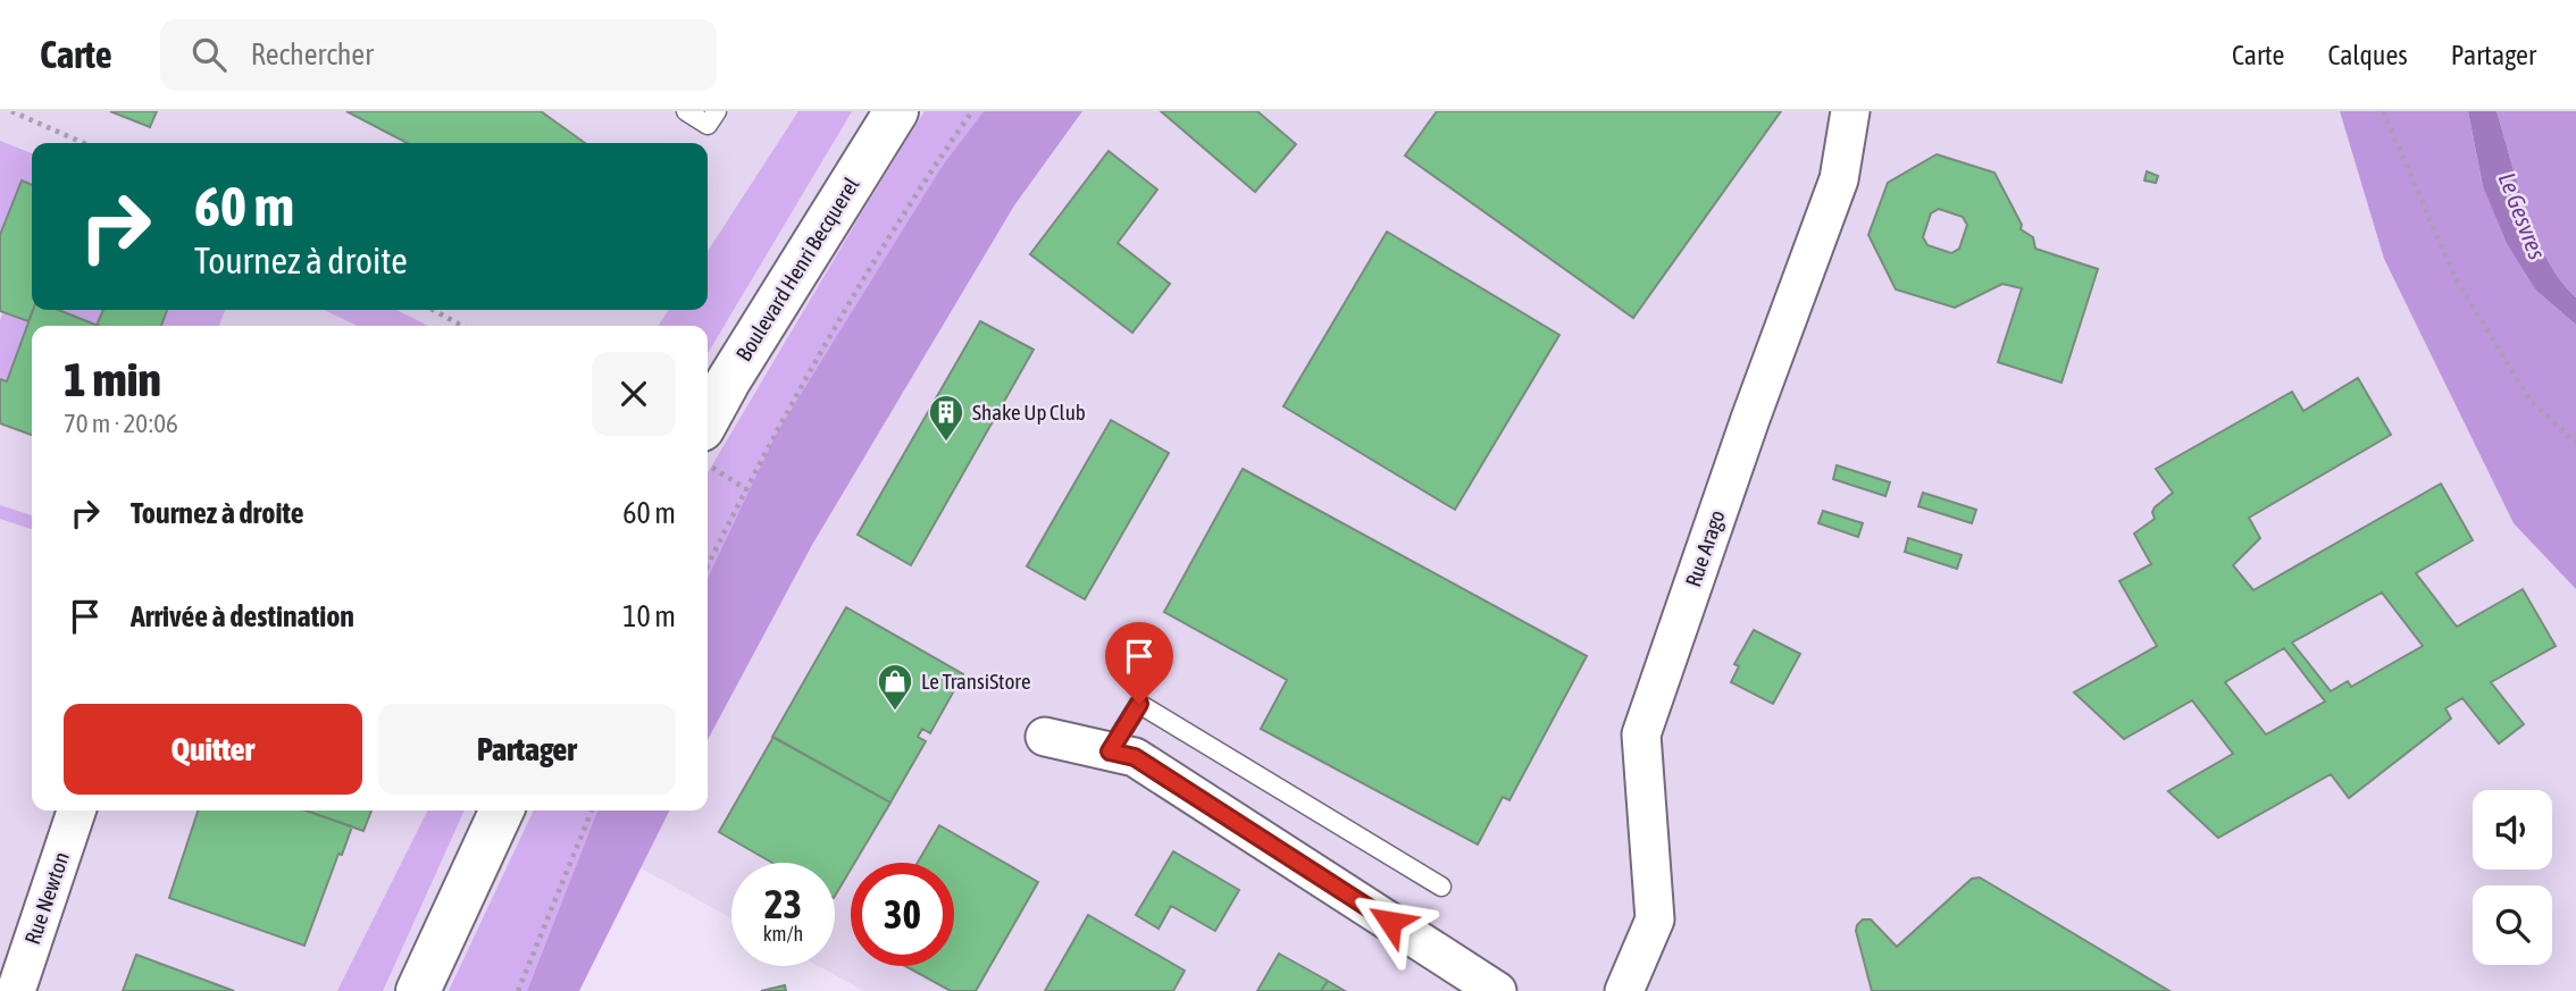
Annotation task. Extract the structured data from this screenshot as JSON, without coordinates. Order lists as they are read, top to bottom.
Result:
{
  "streets": {
    "main road": ["Boulevard Henri Becquerel"],
    "street": ["Rue Arago", "Rue Newton"]
  },
  "water": ["Le Gesvres"],
  "places": {
    "building": ["Shake Up Club"],
    "shop": ["Le TransiStore"]
  },
  "page": {
    "header": "Carte",
    "search": "Rechercher",
    "nav": ["Carte", "Calques", "Partager"],
    "turn": ["60 m", "Tournez à droite"],
    "heading": ["1 min", "70 m · 20:06"],
    "list": [
      {
        "name": "Tournez à droite",
        "value": "60 m"
      },
      {
        "name": "Arrivée à destination",
        "value": "10 m"
      }
    ],
    "buttons": ["Quitter", "Partager"],
    "speed": "23 km/h",
    "limit": "30"
  }
}
